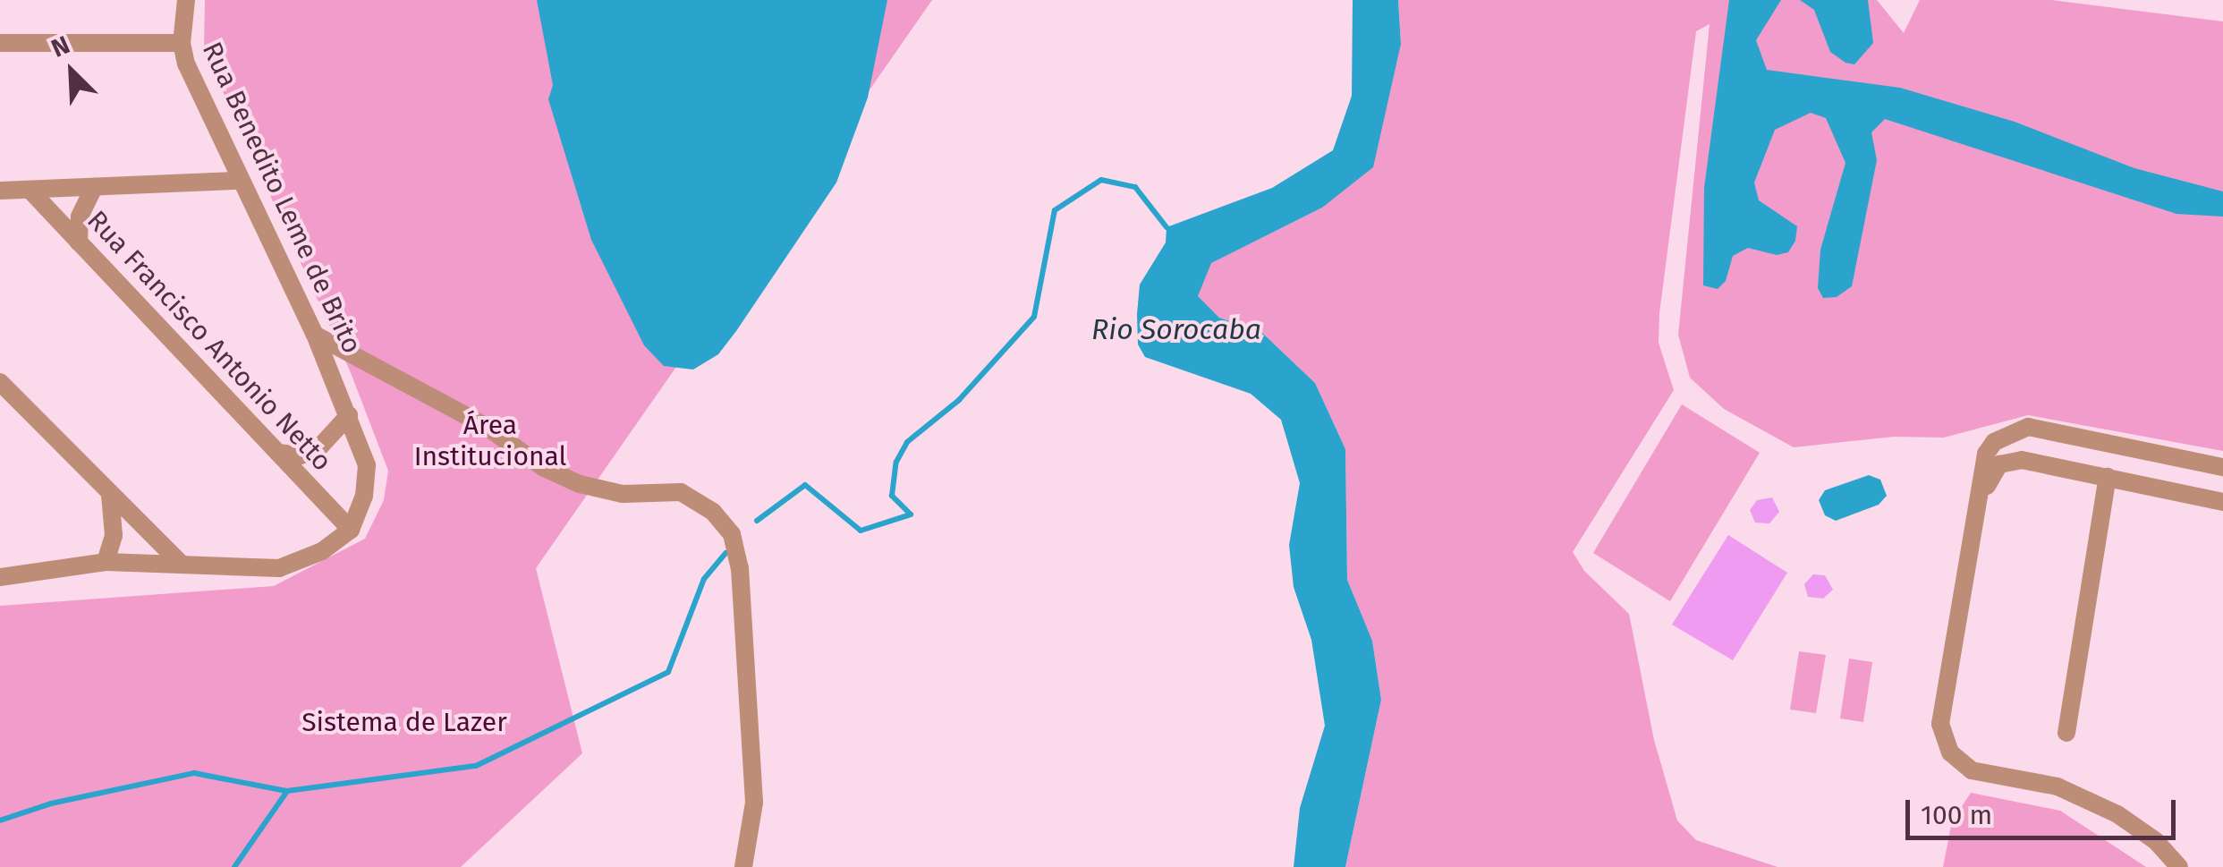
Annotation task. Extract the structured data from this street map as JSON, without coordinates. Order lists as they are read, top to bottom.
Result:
{
  "streets": {
    "street": ["Rua Benedito Leme de Brito", "Rua Francisco Antonio Netto"]
  },
  "crossings": [
    ["Rua Benedito Leme de Brito", "Rua Francisco Antonio Netto"]
  ],
  "water": ["Rio Sorocaba"],
  "parks": ["Área Institucional", "Sistema de Lazer"],
  "scale_bar": "100 m",
  "north": "top left"
}
